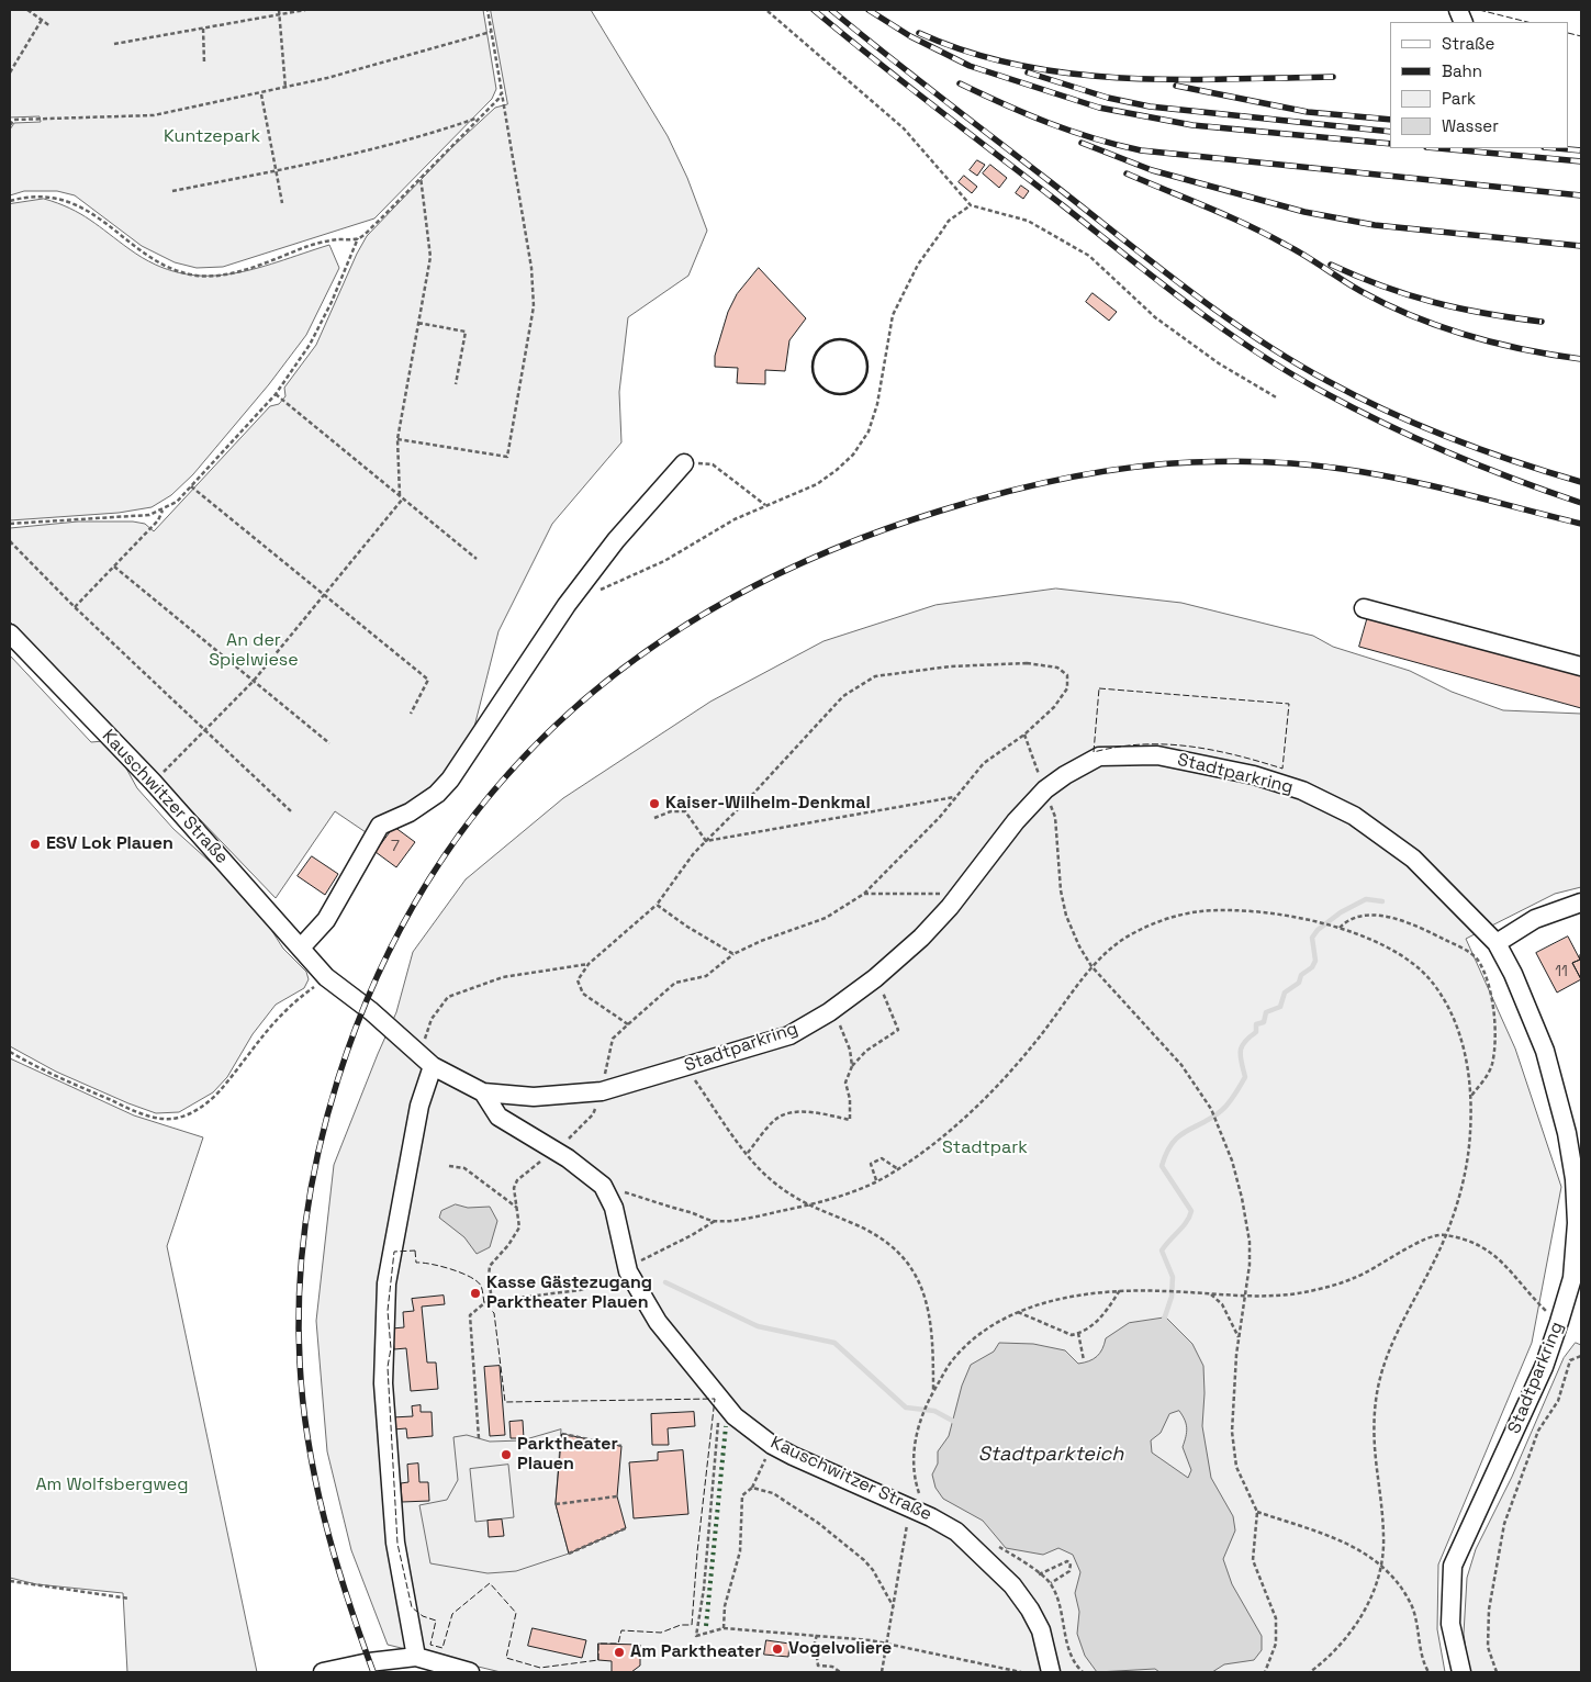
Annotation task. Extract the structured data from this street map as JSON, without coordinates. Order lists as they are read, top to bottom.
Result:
{
  "streets": {
    "street": ["Stadtparkring", "Kauschwitzer Straße"]
  },
  "crossings": [
    ["Stadtparkring", "Kauschwitzer Straße"]
  ],
  "water": ["Stadtparkteich"],
  "parks": [
    "Kuntzepark",
    "An der Spielwiese",
    "Stadtpark",
    "Am Wolfsbergweg"
  ],
  "places": [
    "Kaiser-Wilhelm-Denkmal",
    "ESV Lok Plauen",
    "Kasse Gästezugang Parktheater Plauen",
    "Parktheater Plauen",
    "Vogelvoliere",
    "Am Parktheater"
  ],
  "house_numbers": ["7", "11"],
  "legend": [
    "Straße",
    "Bahn",
    "Park",
    "Wasser"
  ]
}
